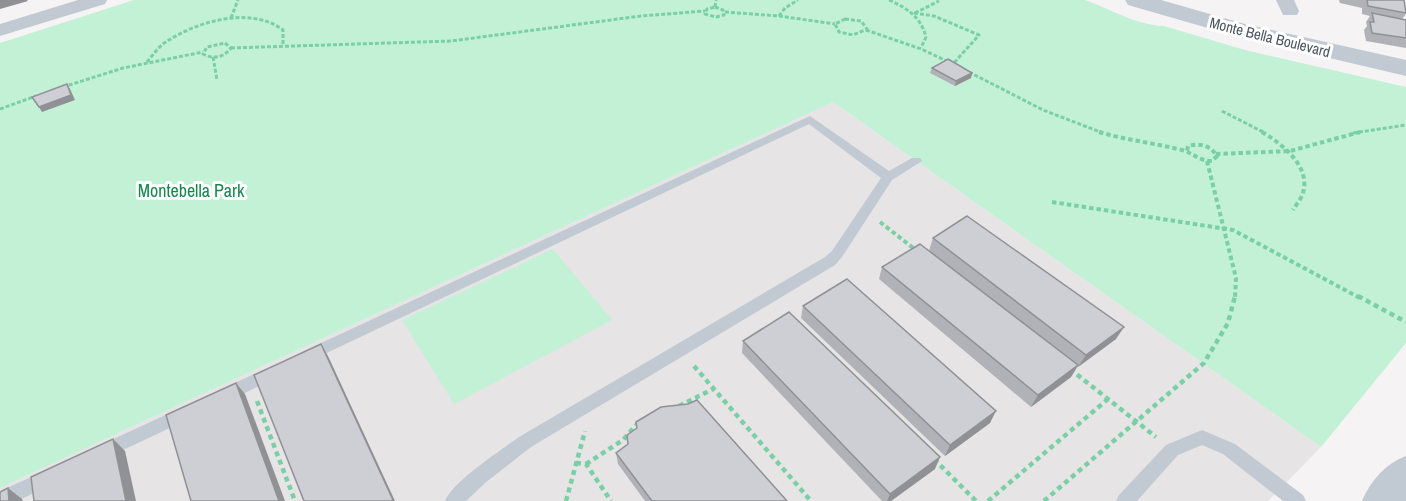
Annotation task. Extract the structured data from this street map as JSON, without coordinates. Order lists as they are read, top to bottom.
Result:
{
  "streets": {
    "street": ["Monte Bella Boulevard"]
  },
  "parks": ["Montebella Park"]
}
